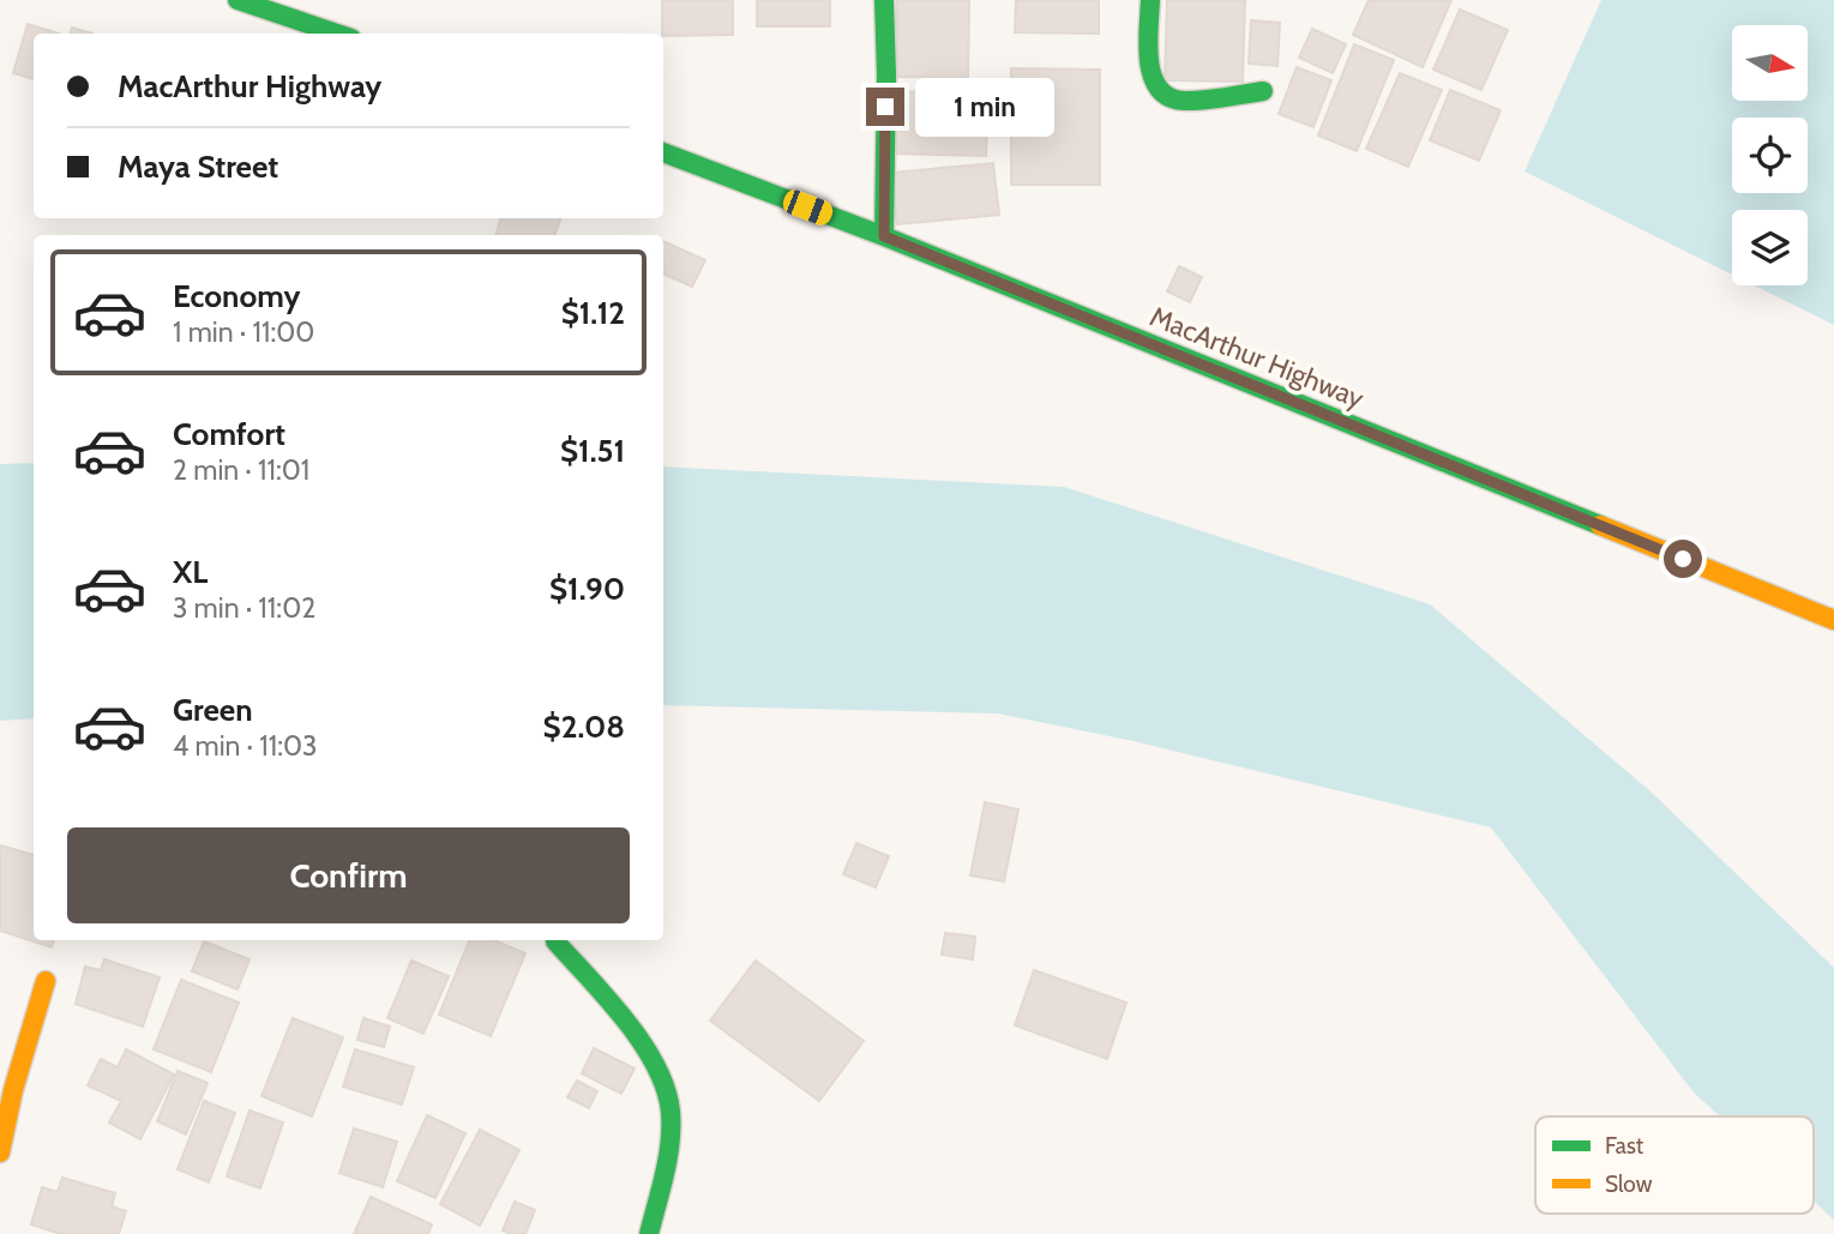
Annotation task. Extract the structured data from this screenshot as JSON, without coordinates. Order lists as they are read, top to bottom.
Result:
{
  "streets": {
    "main road": ["MacArthur Highway"]
  },
  "legend": ["Fast", "Slow"],
  "north": "right",
  "page": {
    "banner": ["MacArthur Highway", "Maya Street"],
    "bubble": "1 min",
    "list": [
      {
        "name": "Economy",
        "note": "1 min · 11:00",
        "value": "$1.12"
      },
      {
        "name": "Comfort",
        "note": "2 min · 11:01",
        "value": "$1.51"
      },
      {
        "name": "XL",
        "note": "3 min · 11:02",
        "value": "$1.90"
      },
      {
        "name": "Green",
        "note": "4 min · 11:03",
        "value": "$2.08"
      }
    ],
    "buttons": "Confirm"
  }
}
